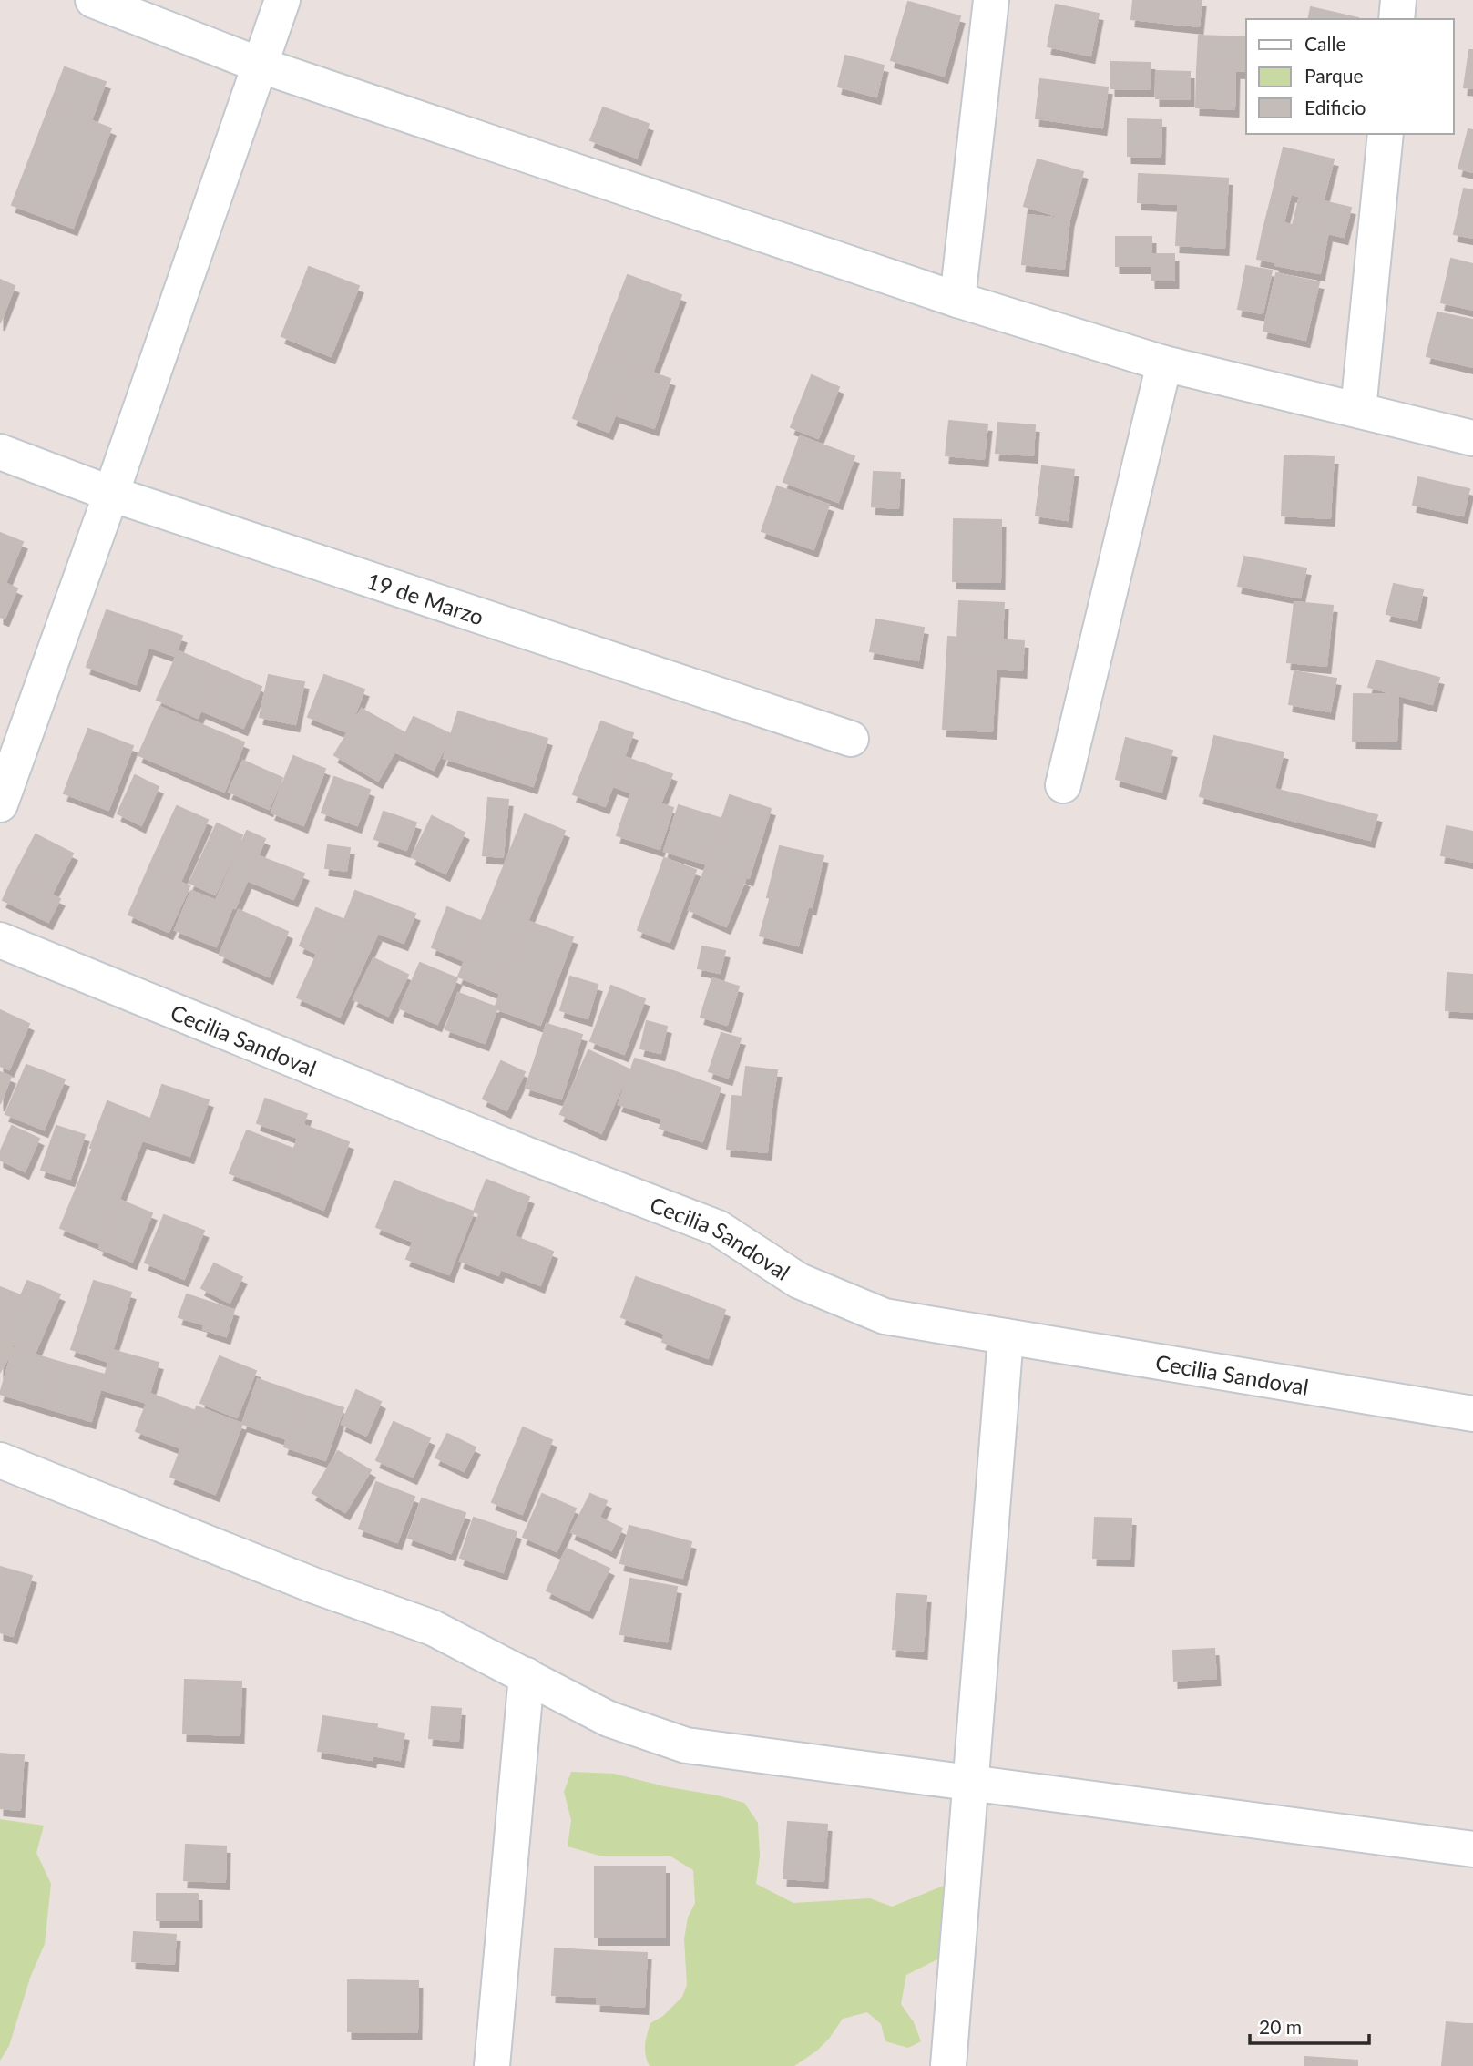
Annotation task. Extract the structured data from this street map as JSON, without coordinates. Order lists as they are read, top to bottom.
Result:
{
  "streets": {
    "street": ["19 de Marzo", "Cecilia Sandoval"]
  },
  "legend": ["Calle", "Parque", "Edificio"],
  "scale_bar": "20 m"
}
